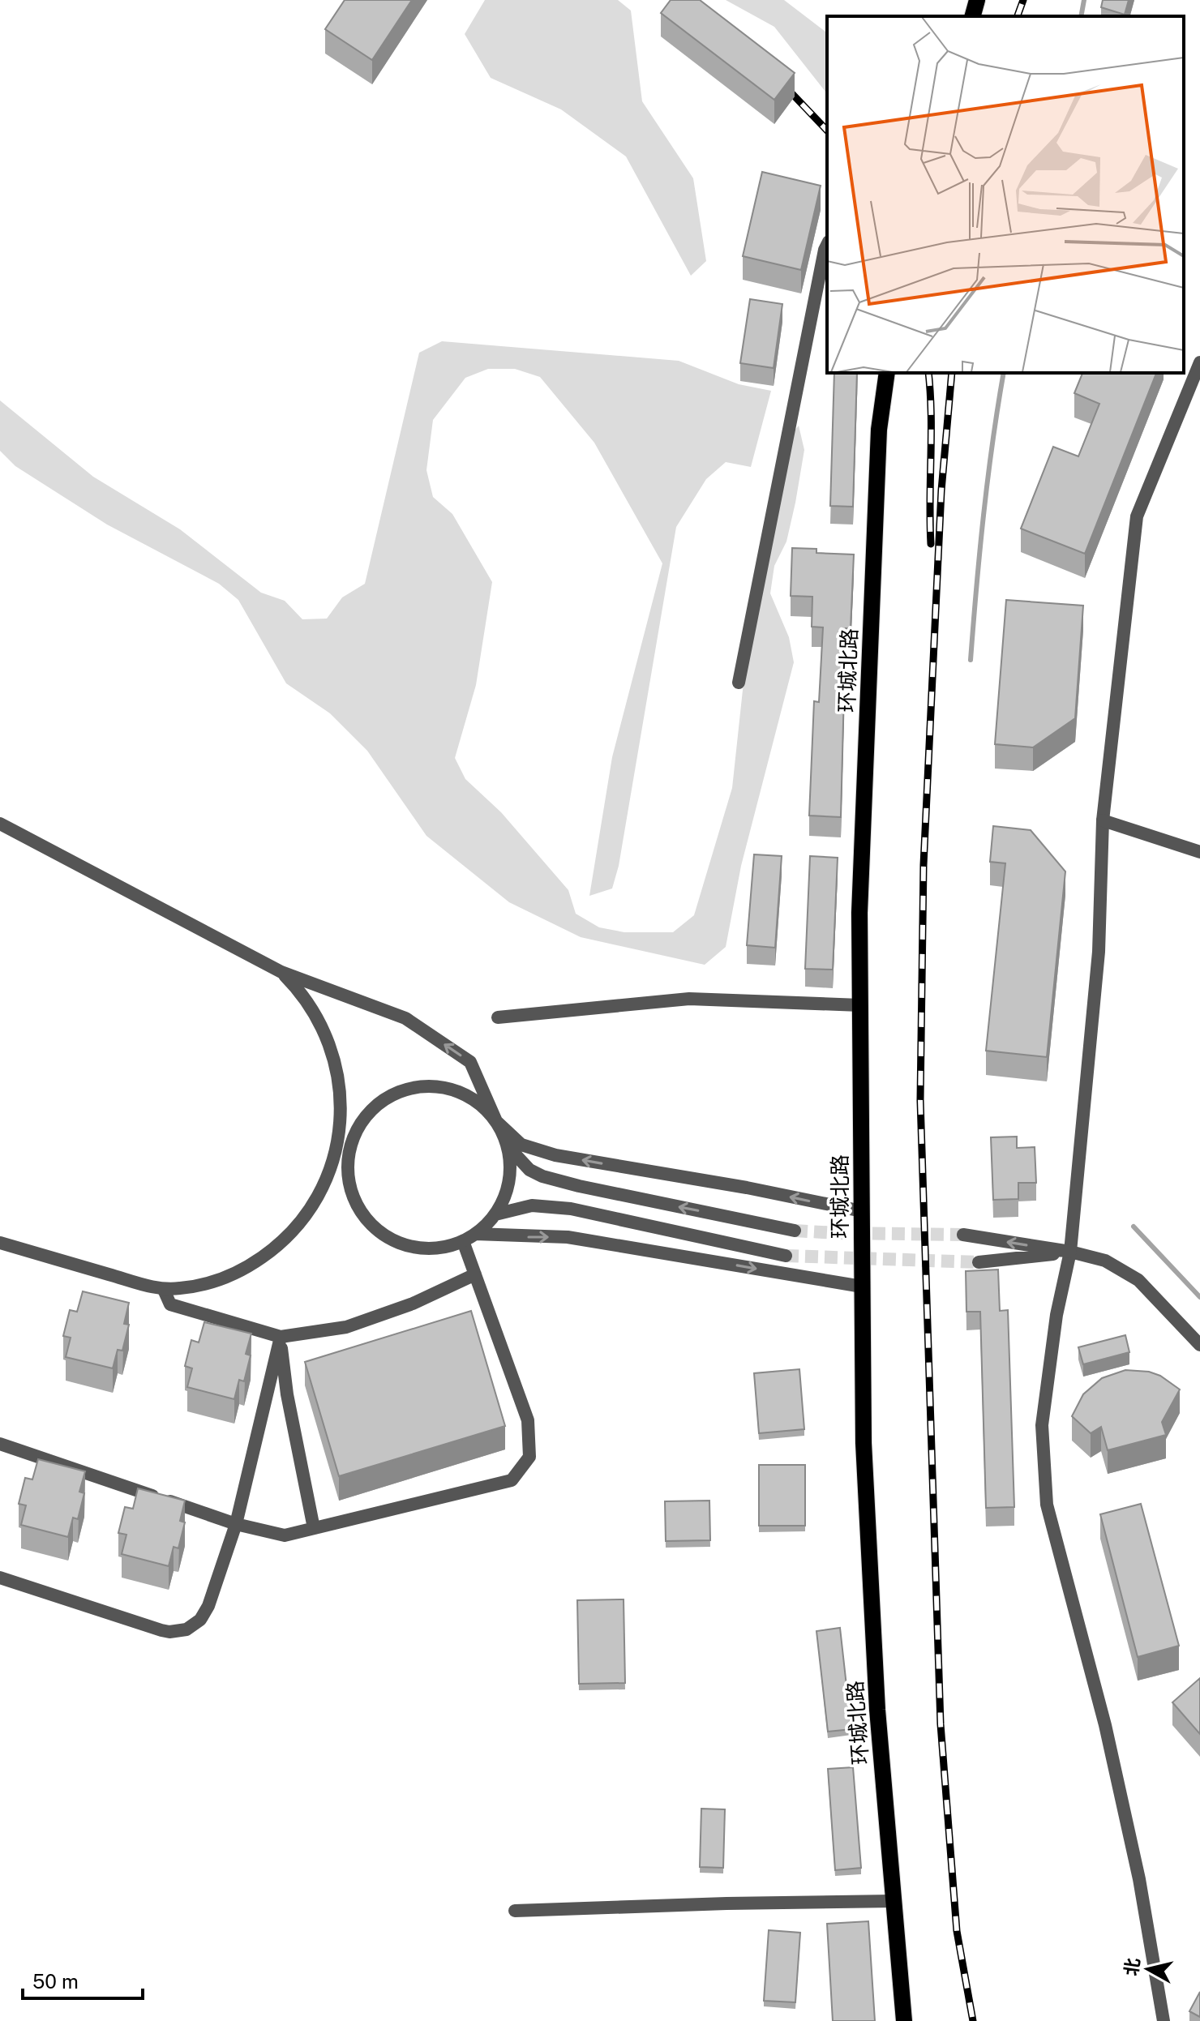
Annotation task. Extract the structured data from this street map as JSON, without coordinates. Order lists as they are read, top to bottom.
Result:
{
  "streets": {
    "main road": ["环城北路"]
  },
  "scale_bar": "50 m",
  "north": "left"
}
